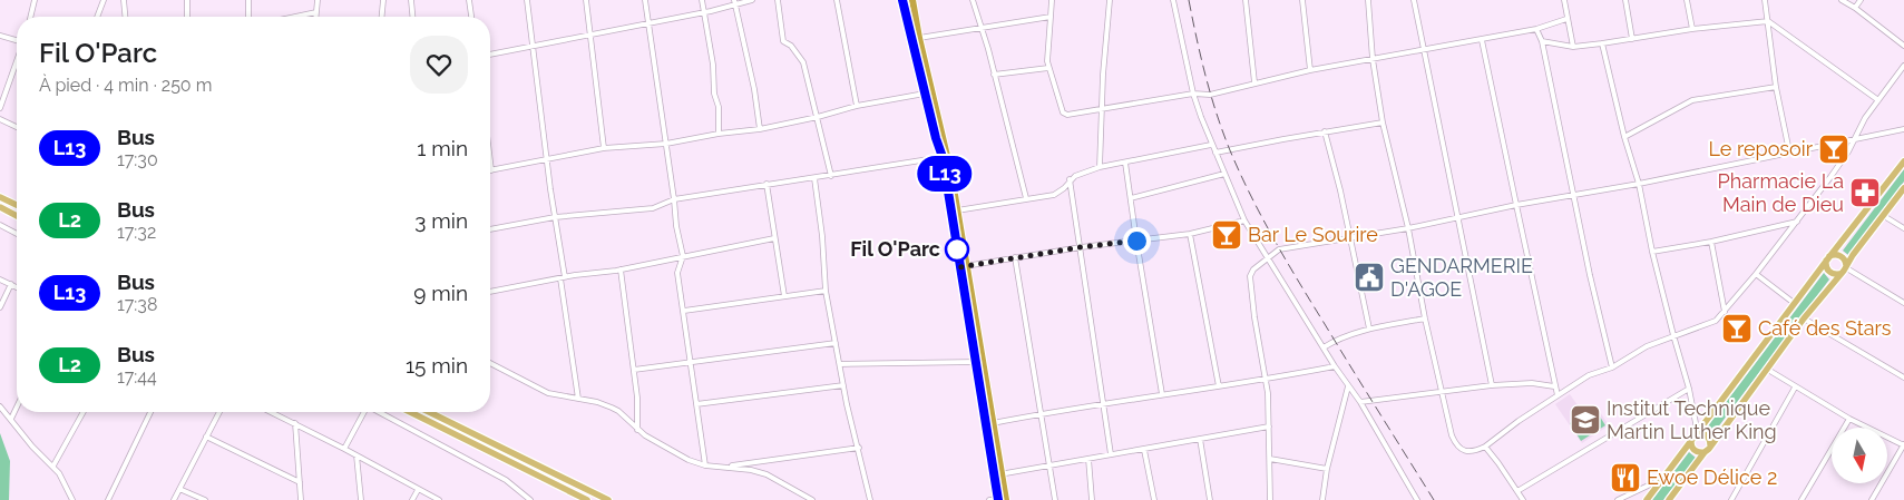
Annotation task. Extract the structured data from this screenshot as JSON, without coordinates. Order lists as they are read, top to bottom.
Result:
{
  "places": {
    "bar": ["Le reposoir", "Bar Le Sourire", "Café des Stars"],
    "pharmacy": ["Pharmacie La Main de Dieu"],
    "other": ["Fil O'Parc"],
    "public building": ["GENDARMERIE D'AGOE"],
    "school or university": ["Institut Technique Martin Luther King"],
    "restaurant": ["Ewoe Délice 2"]
  },
  "lines": ["bus line L13"],
  "north": "bottom",
  "page": {
    "on_map": "L13",
    "heading": ["Fil O'Parc", "À pied · 4 min · 250 m"],
    "list": [
      {
        "mark": "L13",
        "name": "Bus",
        "note": "17:30",
        "value": "1 min"
      },
      {
        "mark": "L2",
        "name": "Bus",
        "note": "17:32",
        "value": "3 min"
      },
      {
        "mark": "L13",
        "name": "Bus",
        "note": "17:38",
        "value": "9 min"
      },
      {
        "mark": "L2",
        "name": "Bus",
        "note": "17:44",
        "value": "15 min"
      }
    ]
  }
}
